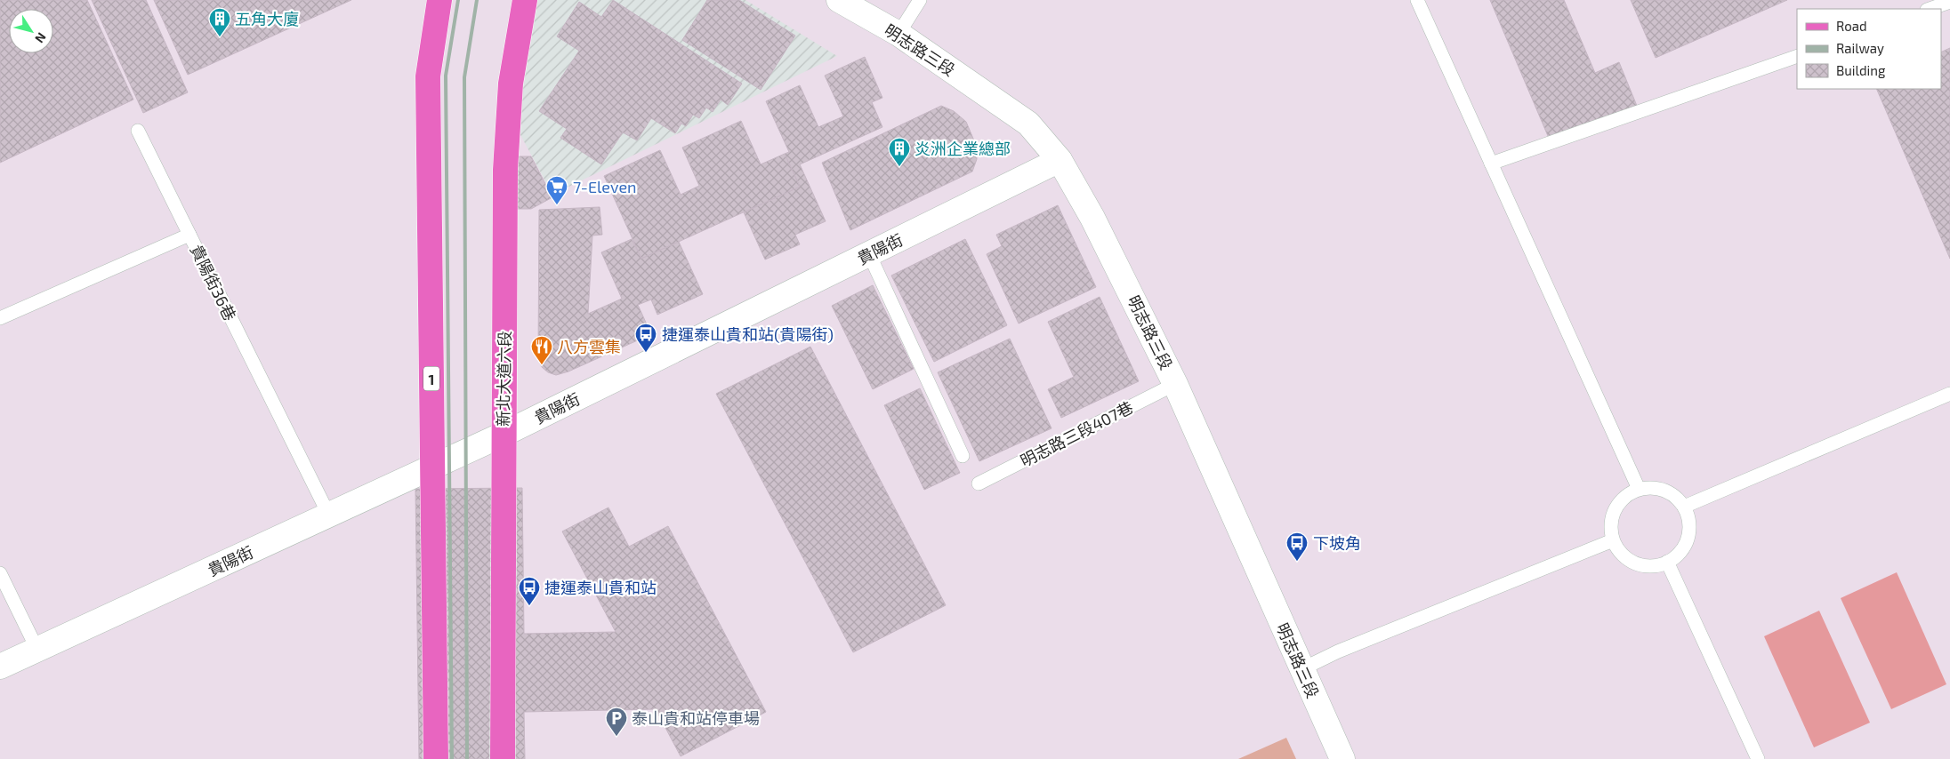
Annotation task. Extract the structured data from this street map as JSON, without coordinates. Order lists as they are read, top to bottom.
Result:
{
  "streets": {
    "main road": ["1", "新北大道六段"],
    "street": ["明志路三段", "貴陽街"],
    "lane": ["貴陽街36巷", "明志路三段407巷"]
  },
  "crossings": [
    ["明志路三段", "貴陽街"],
    ["明志路三段", "明志路三段407巷"],
    ["貴陽街", "貴陽街36巷"],
    ["貴陽街", "1"],
    ["貴陽街", "新北大道六段"]
  ],
  "places": {
    "building": ["五角大廈", "炎洲企業總部"],
    "supermarket": ["7-Eleven"],
    "bus stop": ["捷運泰山貴和站(貴陽街)", "下坡角", "捷運泰山貴和站"],
    "restaurant": ["八方雲集"],
    "parking": ["泰山貴和站停車場"]
  },
  "legend": ["Road", "Railway", "Building"],
  "north": "bottom right"
}
